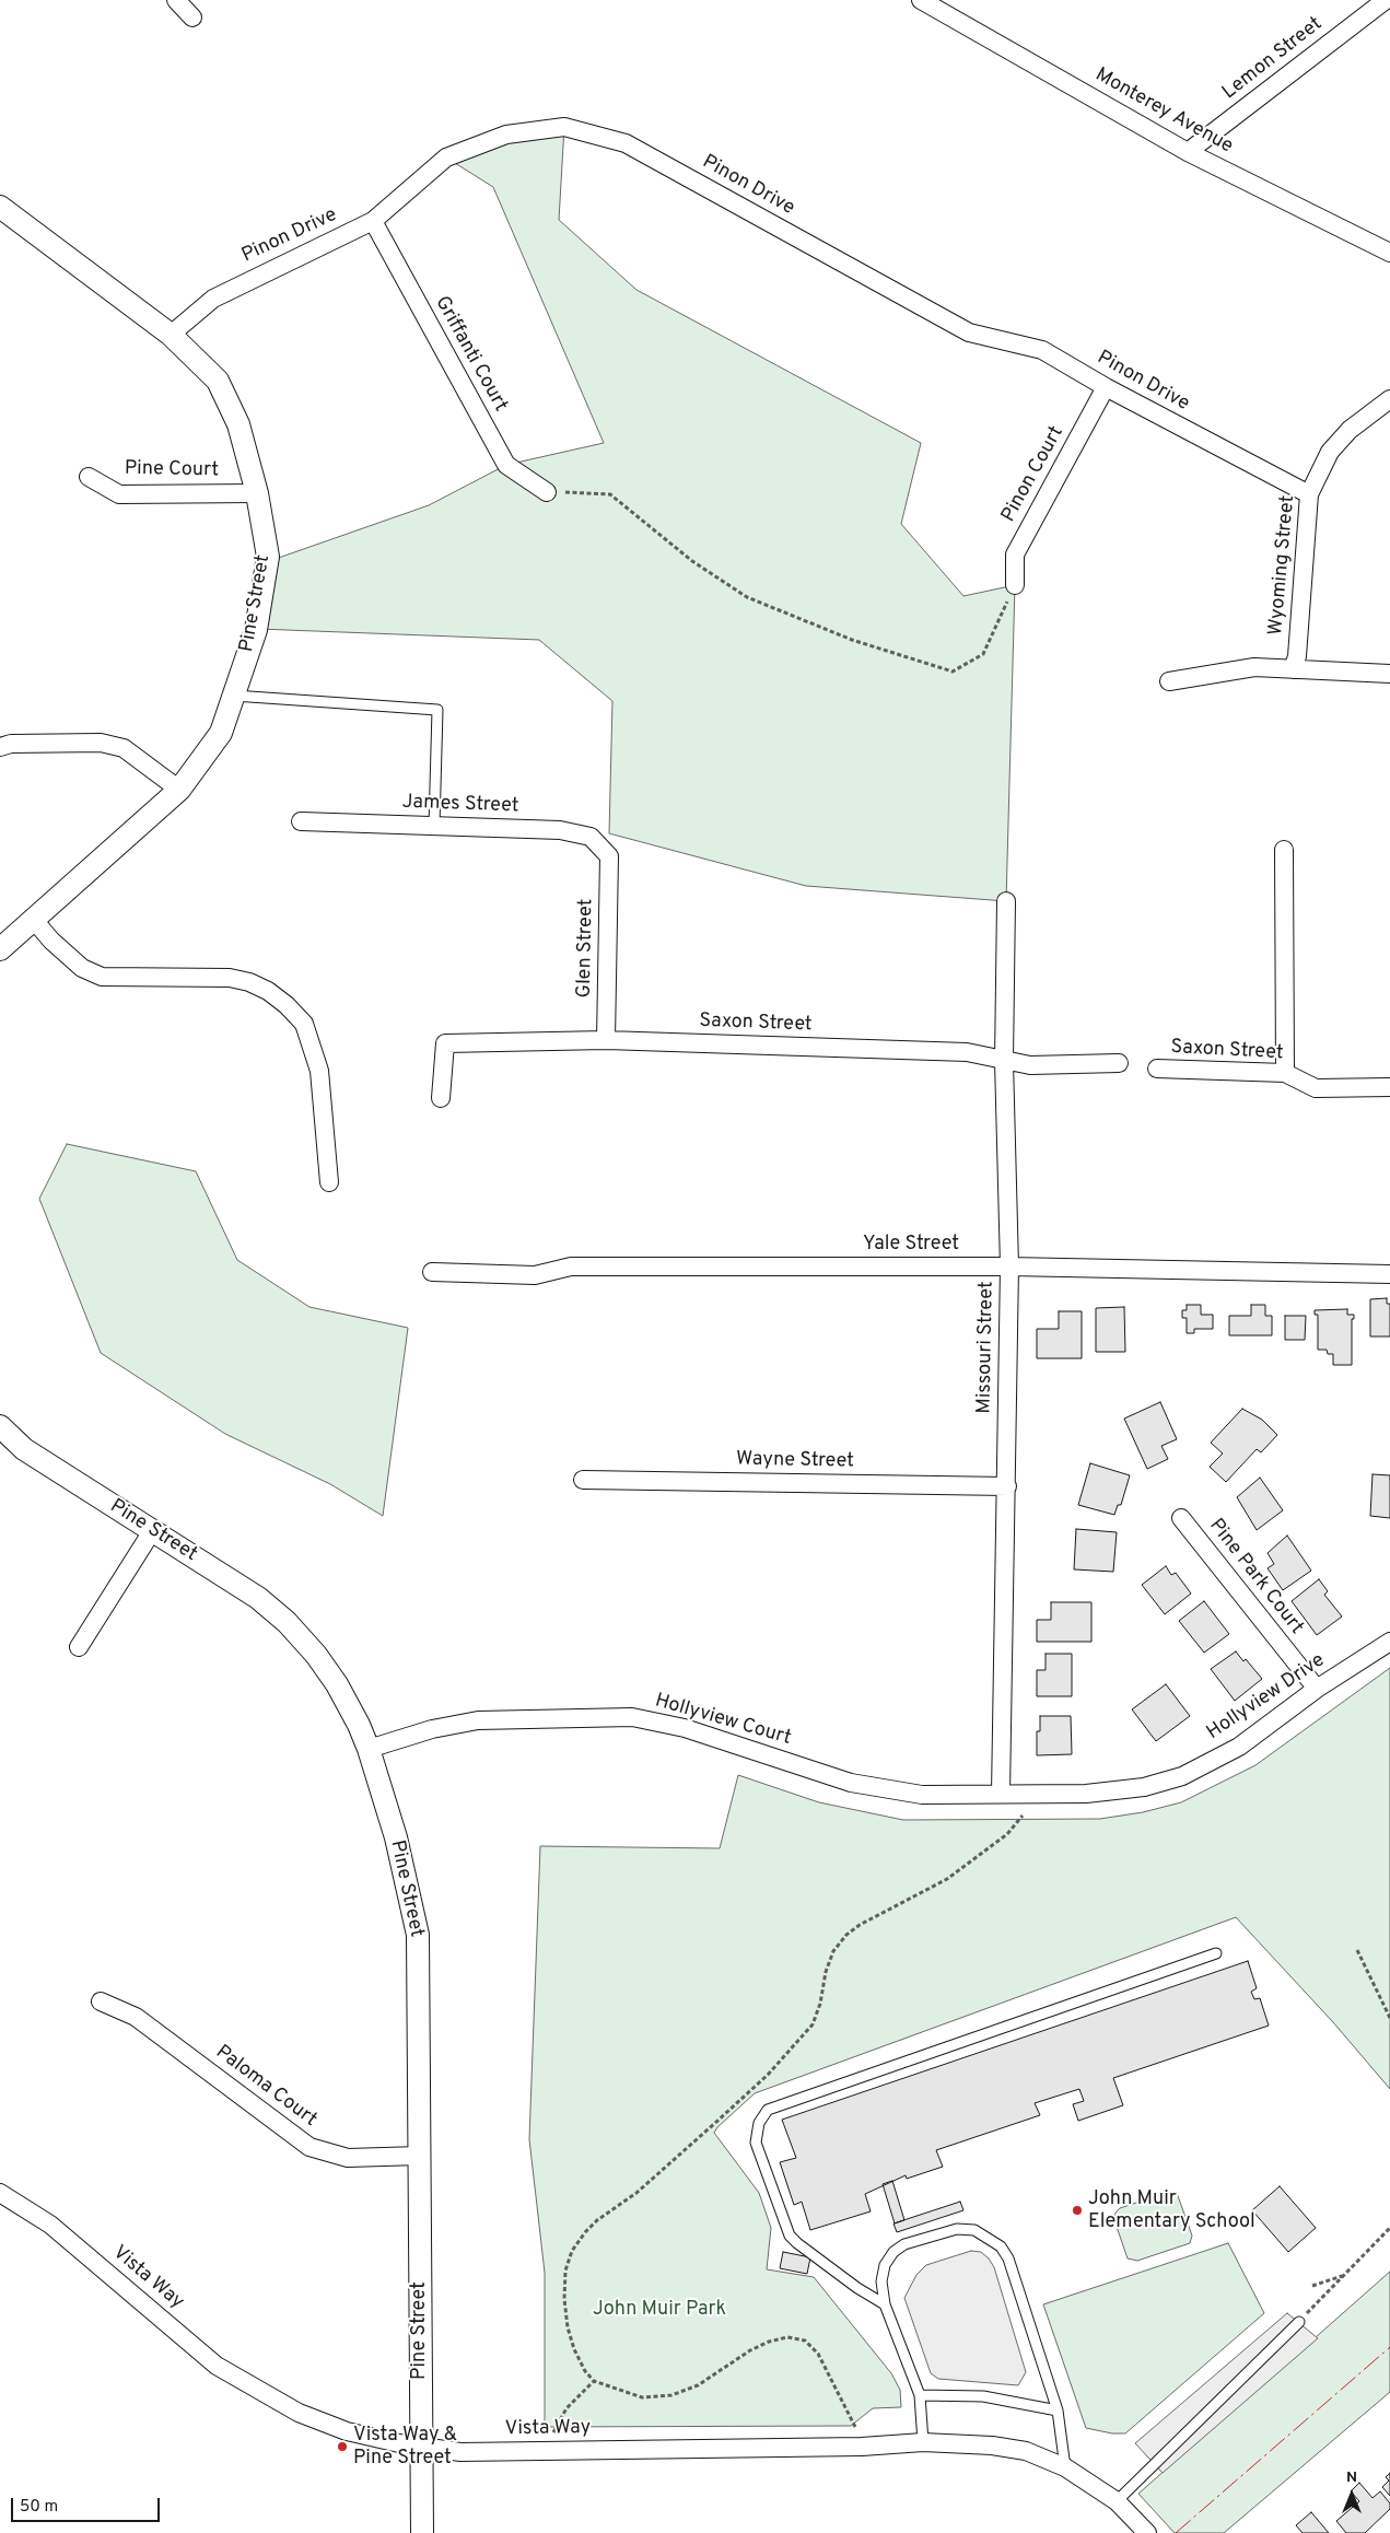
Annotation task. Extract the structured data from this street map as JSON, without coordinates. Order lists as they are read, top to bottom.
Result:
{
  "streets": {
    "street": [
      "Lemon Street",
      "Monterey Avenue",
      "Pinon Drive",
      "Griffanti Court",
      "Pine Court",
      "Pinon Court",
      "Wyoming Street",
      "Pine Street",
      "James Street",
      "Glen Street",
      "Saxon Street",
      "Yale Street",
      "Missouri Street",
      "Wayne Street",
      "Pine Park Court",
      "Hollyview Drive",
      "Hollyview Court",
      "Paloma Court",
      "Vista Way"
    ]
  },
  "crossings": [
    ["Lemon Street", "Monterey Avenue"],
    ["Pinon Drive", "Griffanti Court"],
    ["Pinon Drive", "Pinon Court"],
    ["Pinon Drive", "Wyoming Street"],
    ["Pinon Drive", "Pine Street"],
    ["Pine Court", "Pine Street"],
    ["Pine Street", "Hollyview Court"],
    ["Pine Street", "Paloma Court"],
    ["Pine Street", "Vista Way"],
    ["James Street", "Glen Street"],
    ["Glen Street", "Saxon Street"],
    ["Saxon Street", "Missouri Street"],
    ["Yale Street", "Missouri Street"],
    ["Missouri Street", "Wayne Street"],
    ["Missouri Street", "Hollyview Drive"],
    ["Missouri Street", "Hollyview Court"],
    ["Pine Park Court", "Hollyview Drive"],
    ["Hollyview Drive", "Hollyview Court"]
  ],
  "parks": ["John Muir Park"],
  "places": ["John Muir Elementary School", "Vista Way & Pine Street"],
  "scale_bar": "50 m",
  "north": "top"
}
